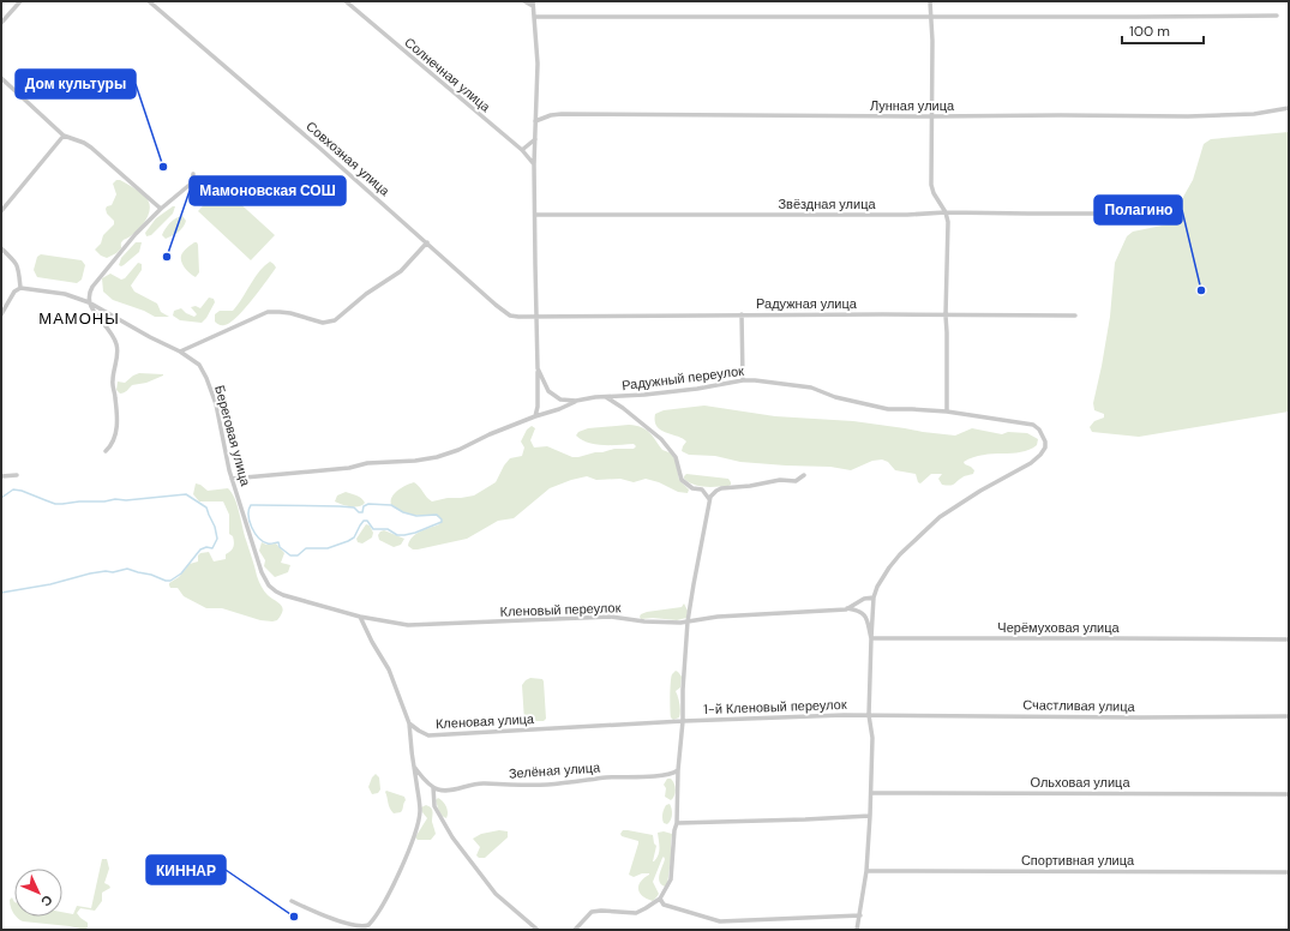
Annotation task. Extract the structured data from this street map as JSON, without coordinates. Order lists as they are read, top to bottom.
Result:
{
  "streets": {
    "street": [
      "Солнечная улица",
      "Лунная улица",
      "Совхозная улица",
      "Звёздная улица",
      "Радужная улица",
      "Радужный переулок",
      "Береговая улица",
      "Кленовый переулок",
      "Черёмуховая улица",
      "Счастливая улица",
      "1-й Кленовый переулок",
      "Кленовая улица",
      "Зелёная улица",
      "Ольховая улица",
      "Спортивная улица"
    ]
  },
  "crossings": [
    ["Солнечная улица", "Радужный переулок"],
    ["Лунная улица", "Радужный переулок"],
    ["Совхозная улица", "Радужная улица"],
    ["Совхозная улица", "Радужный переулок"],
    ["Звёздная улица", "Радужный переулок"],
    ["Радужная улица", "Радужный переулок"],
    ["Радужный переулок", "Кленовый переулок"],
    ["Береговая улица", "Кленовый переулок"],
    ["Счастливая улица", "1-й Кленовый переулок"],
    ["1-й Кленовый переулок", "Кленовая улица"]
  ],
  "districts": ["МАМОНЫ"],
  "places": [
    "Дом культуры",
    "Мамоновская СОШ",
    "Полагино",
    "КИННАР"
  ],
  "scale_bar": "100 m",
  "north": "bottom right"
}
